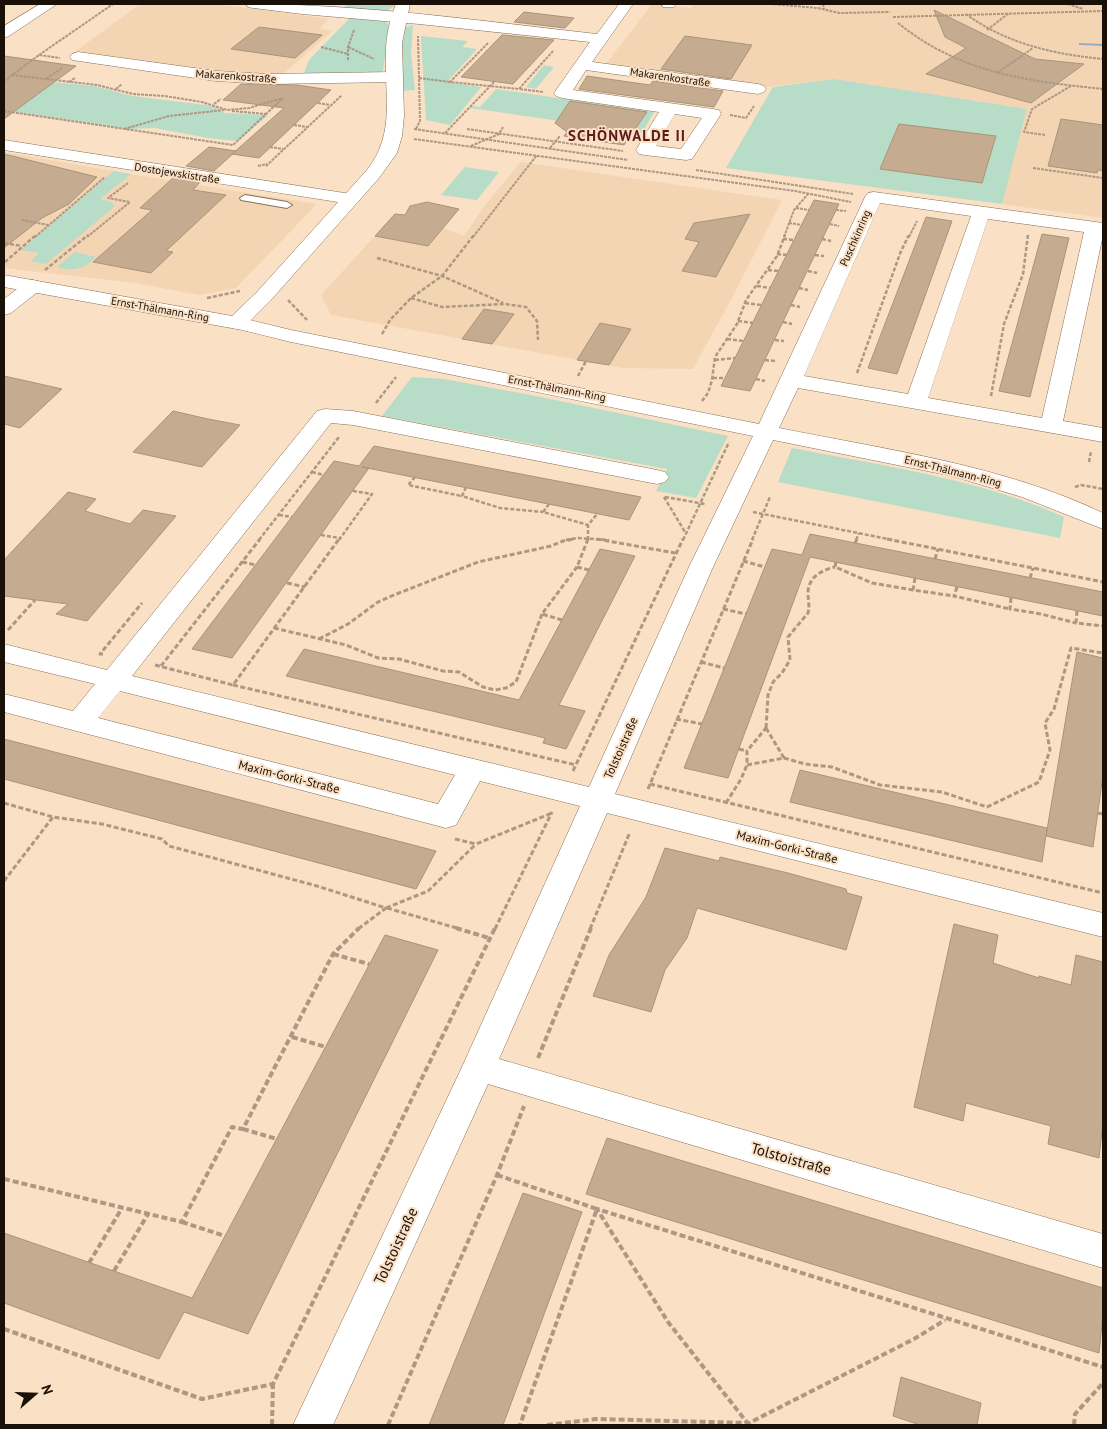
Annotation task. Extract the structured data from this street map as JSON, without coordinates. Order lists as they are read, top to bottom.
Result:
{
  "streets": {
    "street": [
      "Makarenkostraße",
      "Dostojewskistraße",
      "Puschkinring",
      "Ernst-Thälmann-Ring",
      "Tolstoistraße",
      "Maxim-Gorki-Straße"
    ]
  },
  "crossings": [
    ["Puschkinring", "Ernst-Thälmann-Ring"],
    ["Puschkinring", "Tolstoistraße"],
    ["Ernst-Thälmann-Ring", "Tolstoistraße"],
    ["Tolstoistraße", "Maxim-Gorki-Straße"]
  ],
  "districts": ["SCHÖNWALDE II"],
  "north": "right"
}
